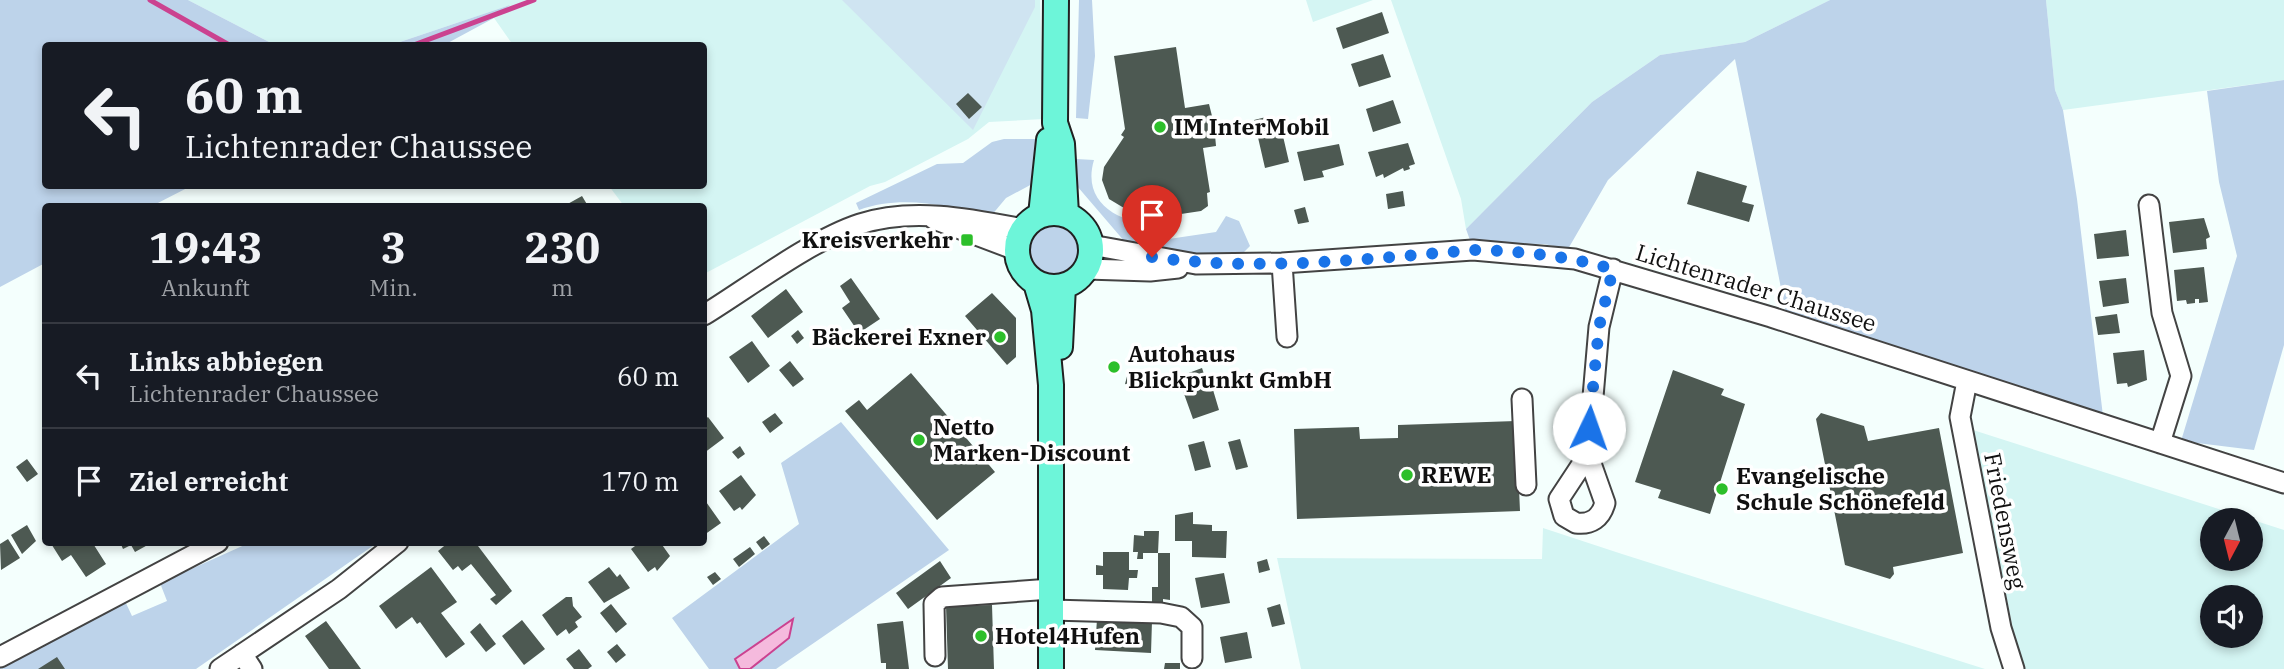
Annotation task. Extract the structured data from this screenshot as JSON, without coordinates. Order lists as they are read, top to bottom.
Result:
{
  "streets": {
    "street": ["Lichtenrader Chaussee", "Friedensweg"]
  },
  "crossings": [
    ["Lichtenrader Chaussee", "Friedensweg"]
  ],
  "places": {
    "other": [
      "IM InterMobil",
      "Bäckerei Exner",
      "Autohaus Blickpunkt GmbH",
      "Netto Marken-Discount",
      "REWE",
      "Evangelische Schule Schönefeld",
      "Hotel4Hufen"
    ],
    "transit": ["Kreisverkehr"]
  },
  "north": "bottom",
  "page": {
    "turn": ["60 m", "Lichtenrader Chaussee"],
    "eta": [
      "19:43",
      "Ankunft",
      "3",
      "Min.",
      "230",
      "m"
    ],
    "list": [
      {
        "name": "Links abbiegen",
        "note": "Lichtenrader Chaussee",
        "value": "60 m"
      },
      {
        "name": "Ziel erreicht",
        "value": "170 m"
      }
    ]
  }
}
